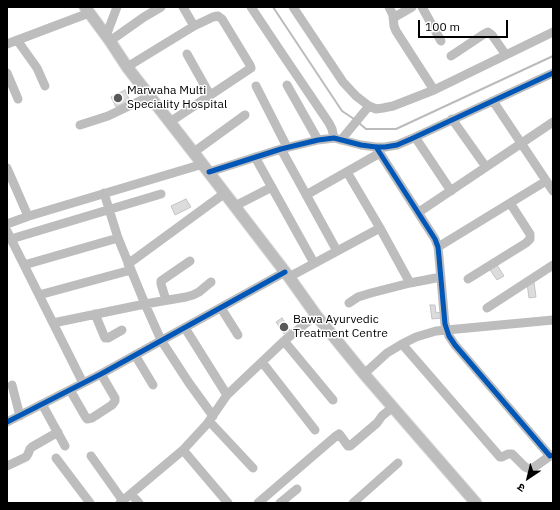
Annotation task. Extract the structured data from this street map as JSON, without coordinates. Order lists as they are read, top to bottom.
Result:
{
  "places": ["Marwaha Multi Speciality Hospital", "Bawa Ayurvedic Treatment Centre"],
  "scale_bar": "100 m",
  "north": "bottom left"
}
